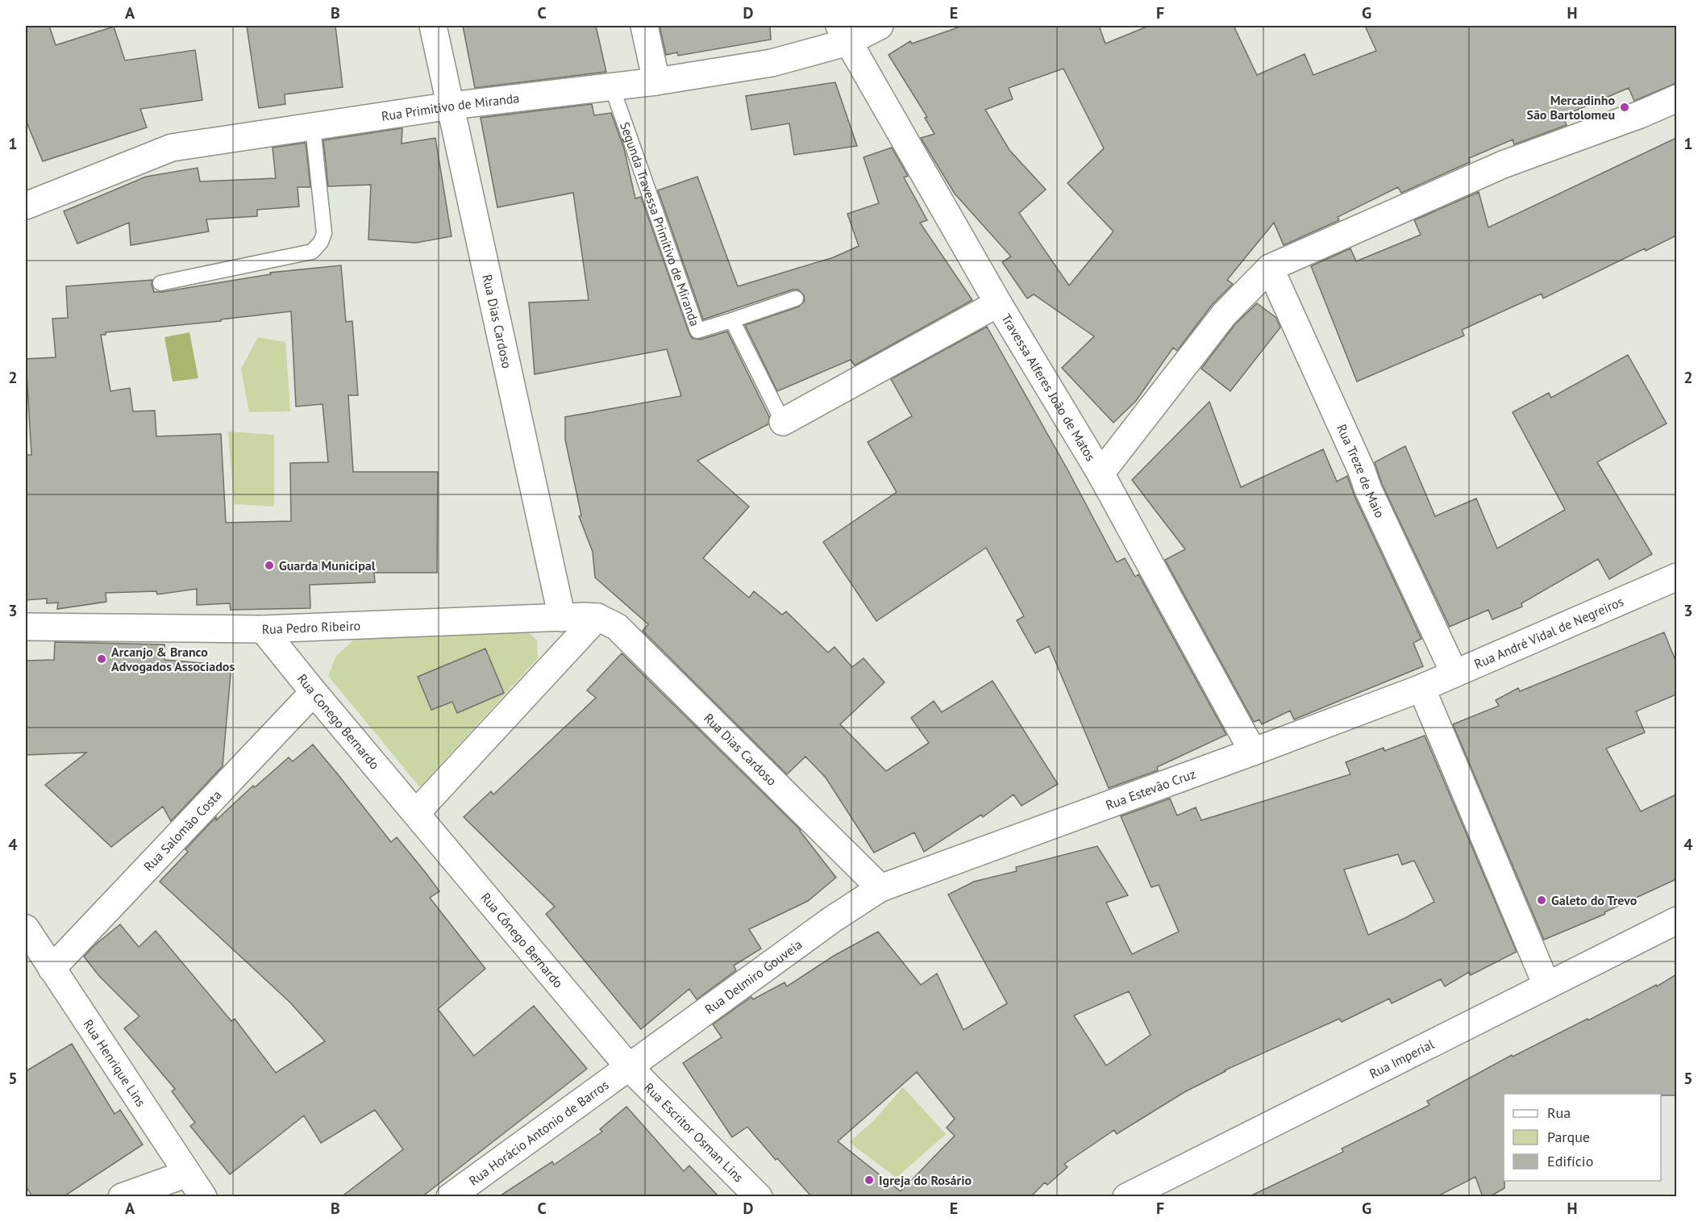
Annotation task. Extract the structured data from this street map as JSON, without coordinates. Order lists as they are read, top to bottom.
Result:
{
  "streets": {
    "street": [
      "Rua Primitivo de Miranda",
      "Rua Dias Cardoso",
      "Travessa Alferes João de Matos",
      "Rua Treze de Maio",
      "Rua Pedro Ribeiro",
      "Rua André Vidal de Negreiros",
      "Rua Conego Bernardo",
      "Rua Estevão Cruz",
      "Rua Salomão Costa",
      "Rua Cônego Bernardo",
      "Rua Delmiro Gouveia",
      "Rua Imperial",
      "Rua Henrique Lins",
      "Rua Horácio Antonio de Barros",
      "Rua Escritor Osman Lins"
    ],
    "lane": ["Segunda Travessa Primitivo de Miranda"]
  },
  "crossings": [
    ["Rua Primitivo de Miranda", "Segunda Travessa Primitivo de Miranda"],
    ["Rua Primitivo de Miranda", "Rua Dias Cardoso"],
    ["Rua Primitivo de Miranda", "Travessa Alferes João de Matos"],
    ["Rua Dias Cardoso", "Rua Pedro Ribeiro"],
    ["Rua Dias Cardoso", "Rua Estevão Cruz"],
    ["Rua Dias Cardoso", "Rua Delmiro Gouveia"],
    ["Travessa Alferes João de Matos", "Rua Estevão Cruz"],
    ["Rua Treze de Maio", "Rua André Vidal de Negreiros"],
    ["Rua Pedro Ribeiro", "Rua Conego Bernardo"],
    ["Rua André Vidal de Negreiros", "Rua Estevão Cruz"],
    ["Rua Conego Bernardo", "Rua Salomão Costa"],
    ["Rua Conego Bernardo", "Rua Cônego Bernardo"],
    ["Rua Estevão Cruz", "Rua Delmiro Gouveia"],
    ["Rua Salomão Costa", "Rua Henrique Lins"],
    ["Rua Cônego Bernardo", "Rua Delmiro Gouveia"],
    ["Rua Cônego Bernardo", "Rua Horácio Antonio de Barros"],
    ["Rua Cônego Bernardo", "Rua Escritor Osman Lins"],
    ["Rua Delmiro Gouveia", "Rua Horácio Antonio de Barros"],
    ["Rua Delmiro Gouveia", "Rua Escritor Osman Lins"],
    ["Rua Horácio Antonio de Barros", "Rua Escritor Osman Lins"]
  ],
  "places": [
    "Mercadinho São Bartolomeu",
    "Guarda Municipal",
    "Arcanjo & Branco Advogados Associados",
    "Galeto do Trevo",
    "Igreja do Rosário"
  ],
  "legend": ["Rua", "Parque", "Edifício"],
  "grid": {
    "columns": [
      "A",
      "B",
      "C",
      "D",
      "E",
      "F",
      "G",
      "H"
    ],
    "rows": [
      "1",
      "2",
      "3",
      "4",
      "5"
    ]
  }
}
